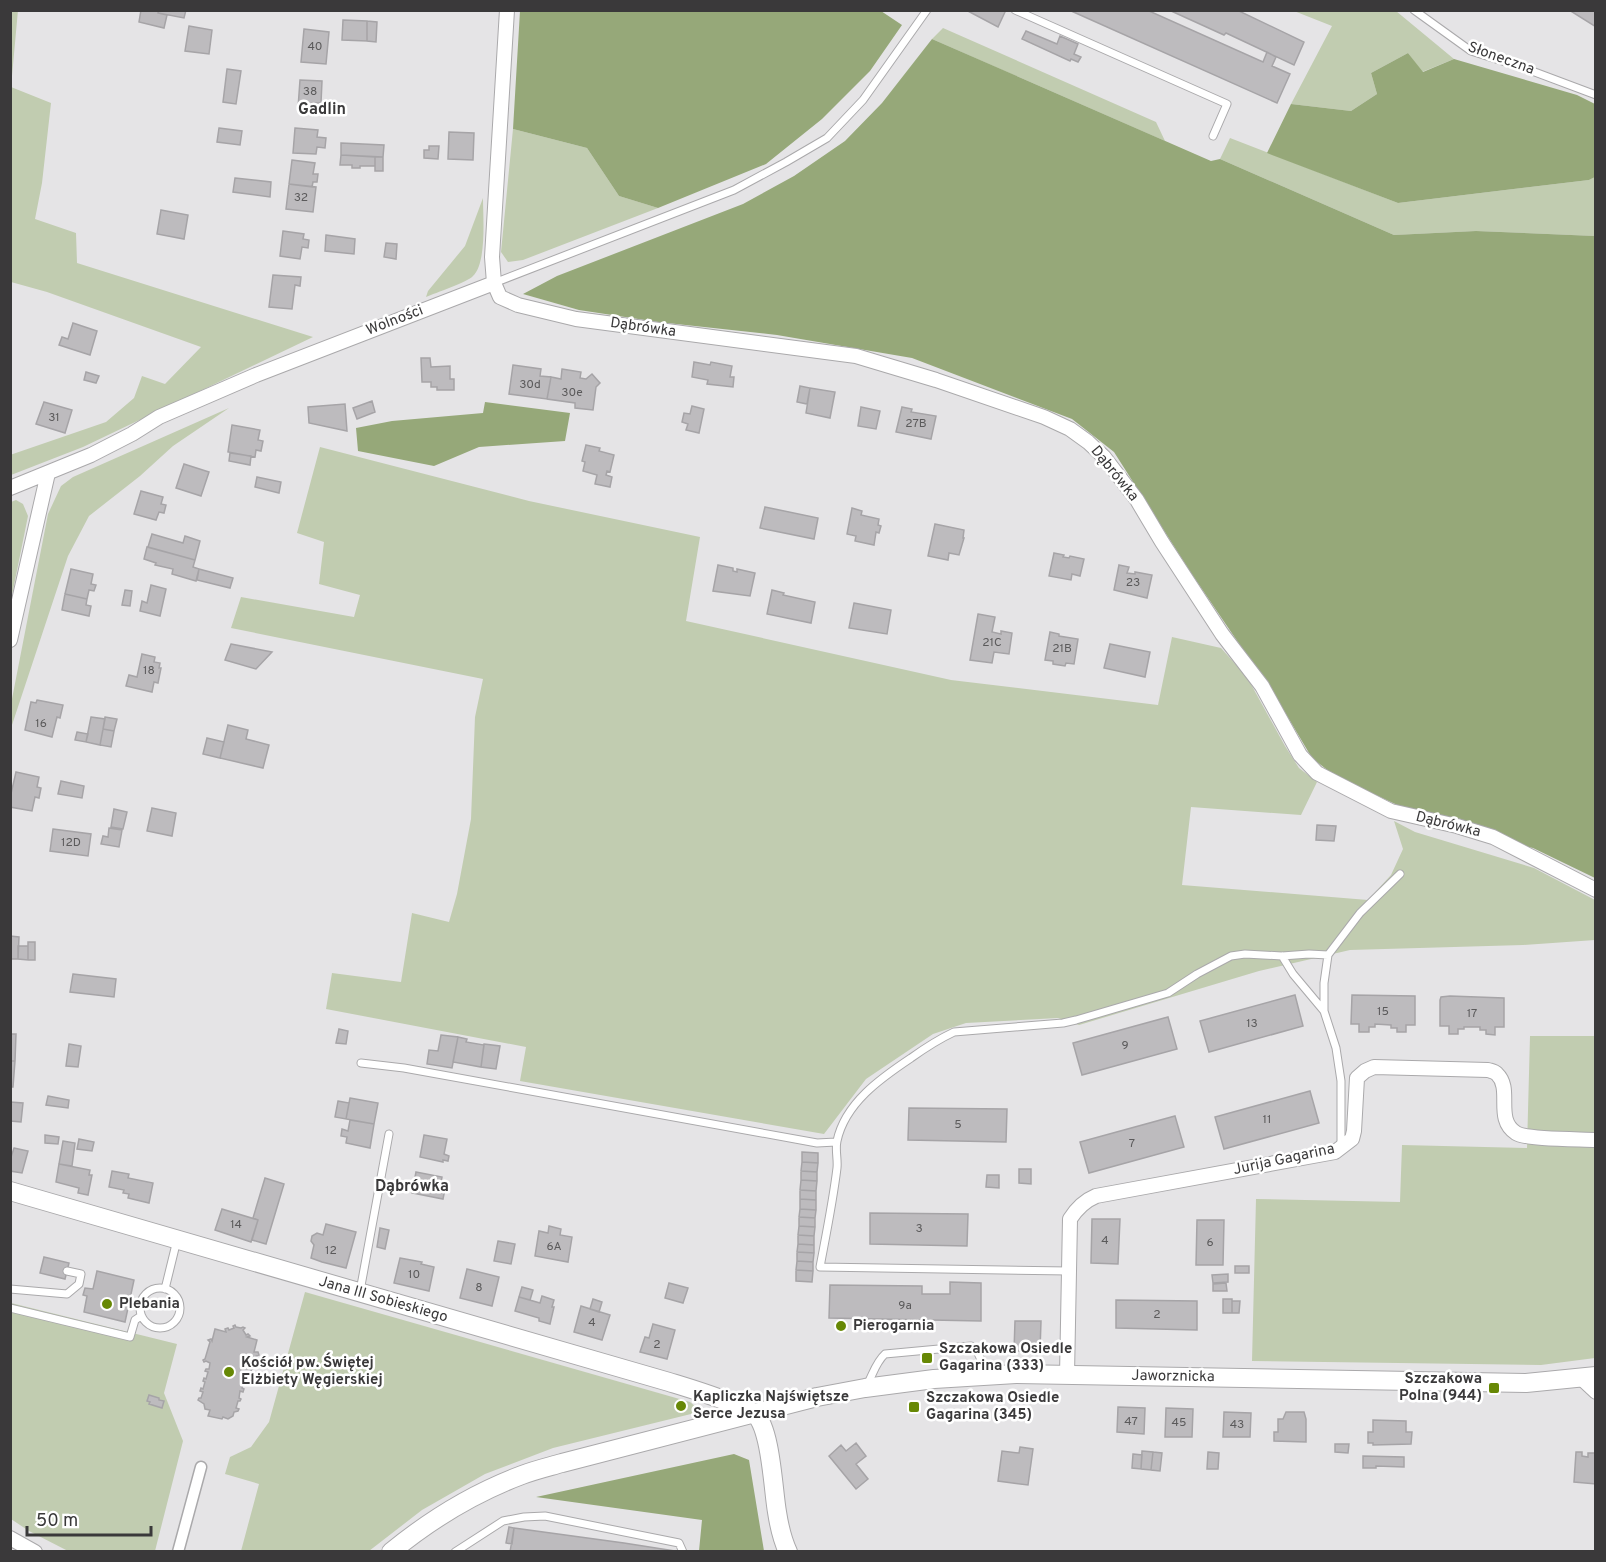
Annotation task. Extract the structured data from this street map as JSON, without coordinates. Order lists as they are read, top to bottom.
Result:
{
  "streets": {
    "street": [
      "Wolności",
      "Dąbrówka",
      "Jurija Gagarina",
      "Jana III Sobieskiego",
      "Jaworznicka"
    ],
    "lane": ["Słoneczna"]
  },
  "crossings": [
    ["Wolności", "Dąbrówka"],
    ["Jurija Gagarina", "Jaworznicka"],
    ["Jana III Sobieskiego", "Jaworznicka"]
  ],
  "districts": ["Gadlin", "Dąbrówka"],
  "places": {
    "other": [
      "Plebania",
      "Pierogarnia",
      "Kościół pw. Świętej Elżbiety Węgierskiej",
      "Kapliczka Najświętsze Serce Jezusa"
    ],
    "transit": ["Szczakowa Osiedle Gagarina (333)", "Szczakowa Polna (944)", "Szczakowa Osiedle Gagarina (345)"]
  },
  "house_numbers": [
    "40",
    "38",
    "32",
    "30d",
    "30e",
    "31",
    "27B",
    "23",
    "21C",
    "21B",
    "18",
    "16",
    "12D",
    "15",
    "17",
    "13",
    "9",
    "11",
    "5",
    "7",
    "14",
    "3",
    "4",
    "6",
    "6A",
    "12",
    "10",
    "8",
    "9a",
    "2",
    "4",
    "2",
    "47",
    "45",
    "43"
  ],
  "scale_bar": "50 m"
}
